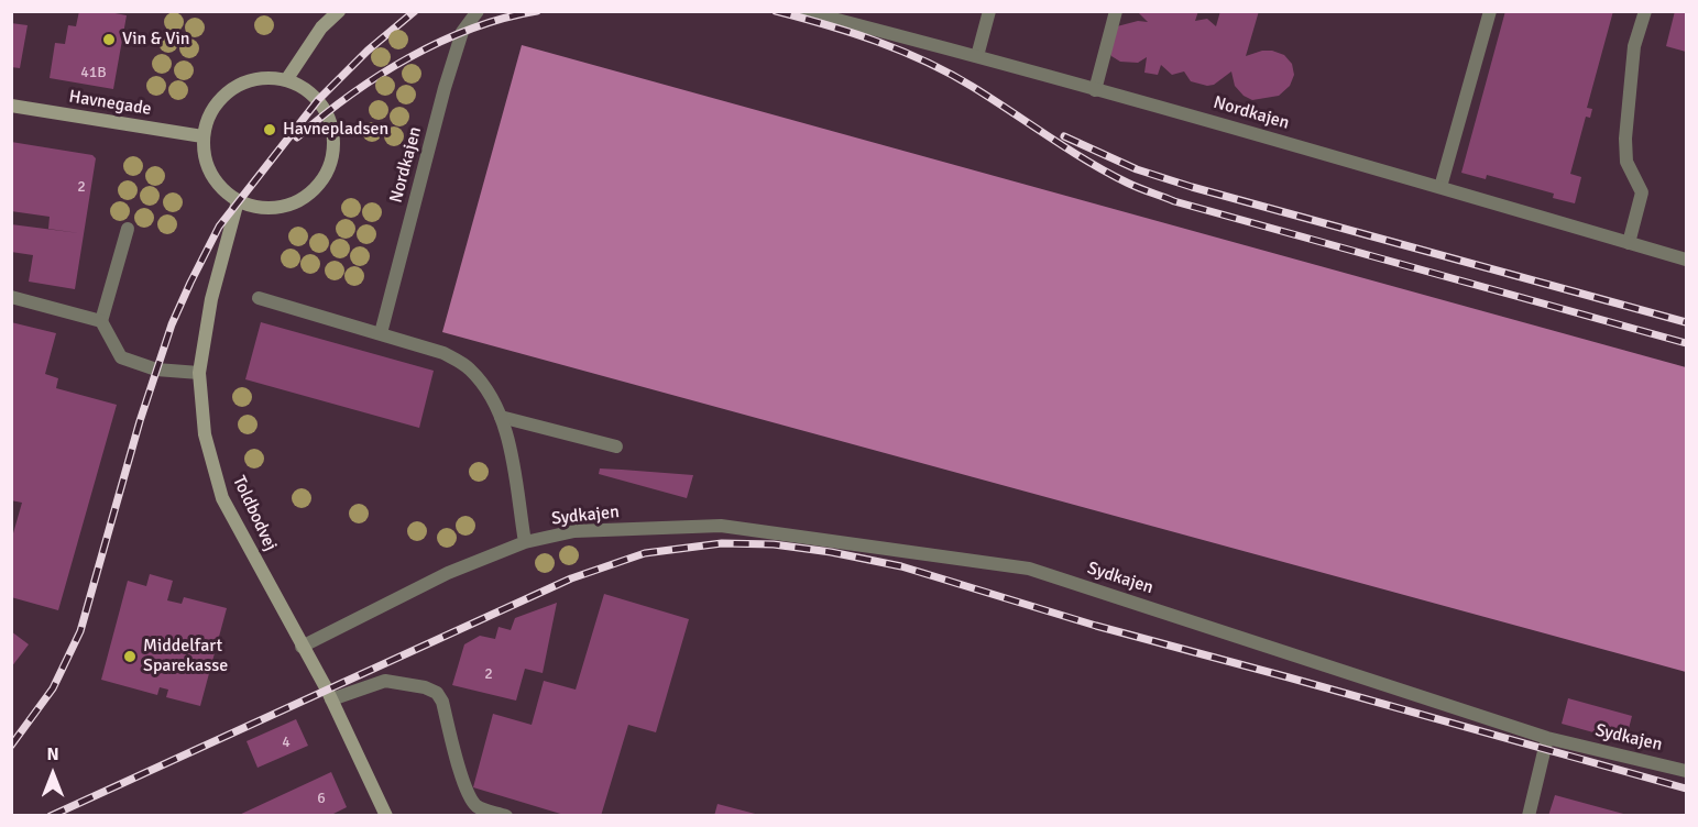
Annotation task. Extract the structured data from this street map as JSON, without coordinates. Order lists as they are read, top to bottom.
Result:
{
  "streets": {
    "main road": ["Havnegade", "Toldbodvej"],
    "street": ["Nordkajen", "Sydkajen"]
  },
  "crossings": [
    ["Havnegade", "Toldbodvej"],
    ["Toldbodvej", "Sydkajen"]
  ],
  "places": ["Vin & Vin", "Havnepladsen", "Middelfart Sparekasse"],
  "house_numbers": [
    "41B",
    "2",
    "2",
    "4",
    "6"
  ],
  "north": "top"
}
